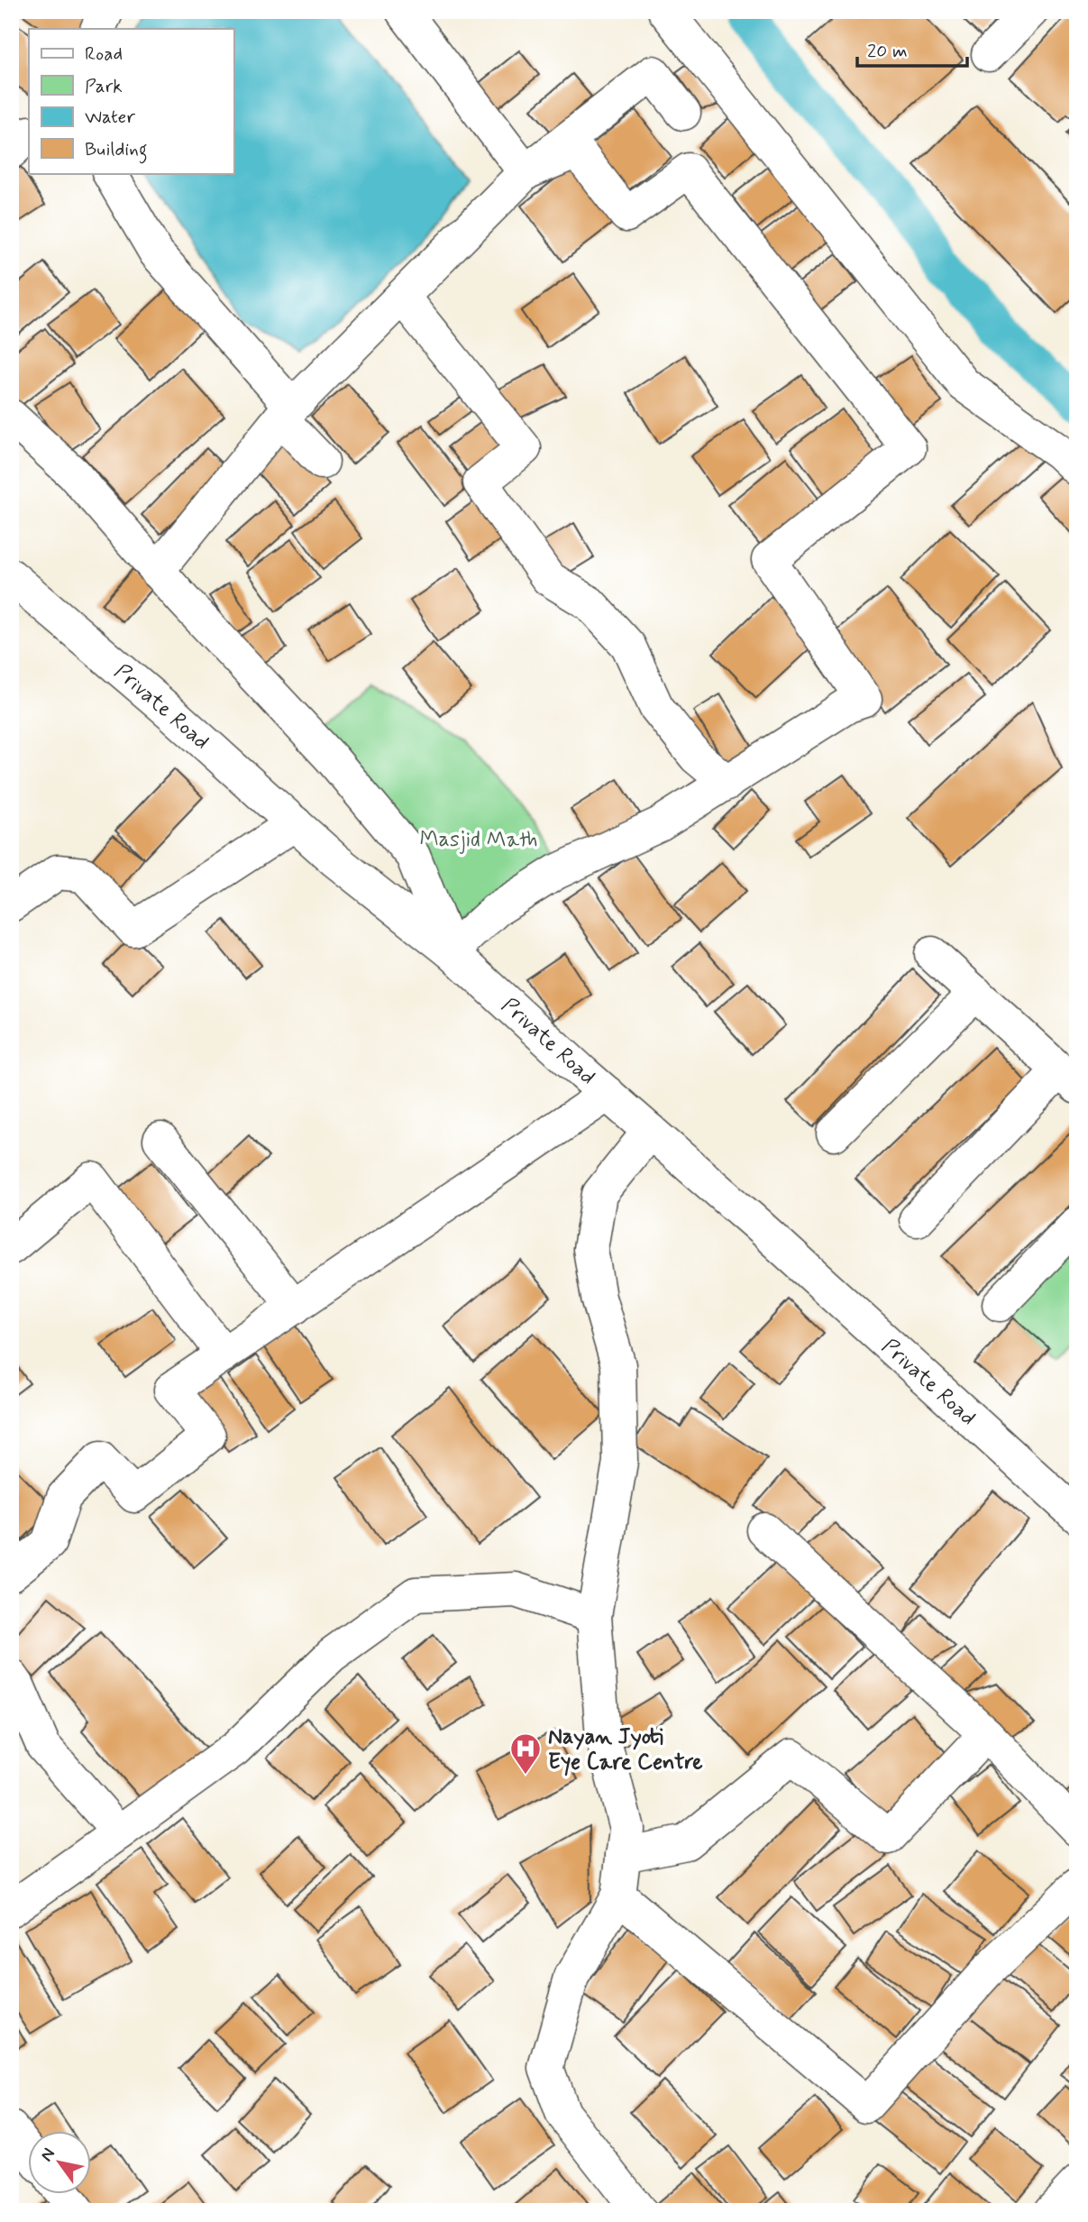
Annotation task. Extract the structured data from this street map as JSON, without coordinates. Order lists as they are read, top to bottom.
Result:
{
  "streets": {
    "street": ["Private Road"]
  },
  "parks": ["Masjid Math"],
  "places": {
    "hospital": ["Nayan Jyoti Eye Care Centre"]
  },
  "legend": [
    "Road",
    "Park",
    "Water",
    "Building"
  ],
  "scale_bar": "20 m",
  "north": "top left"
}
